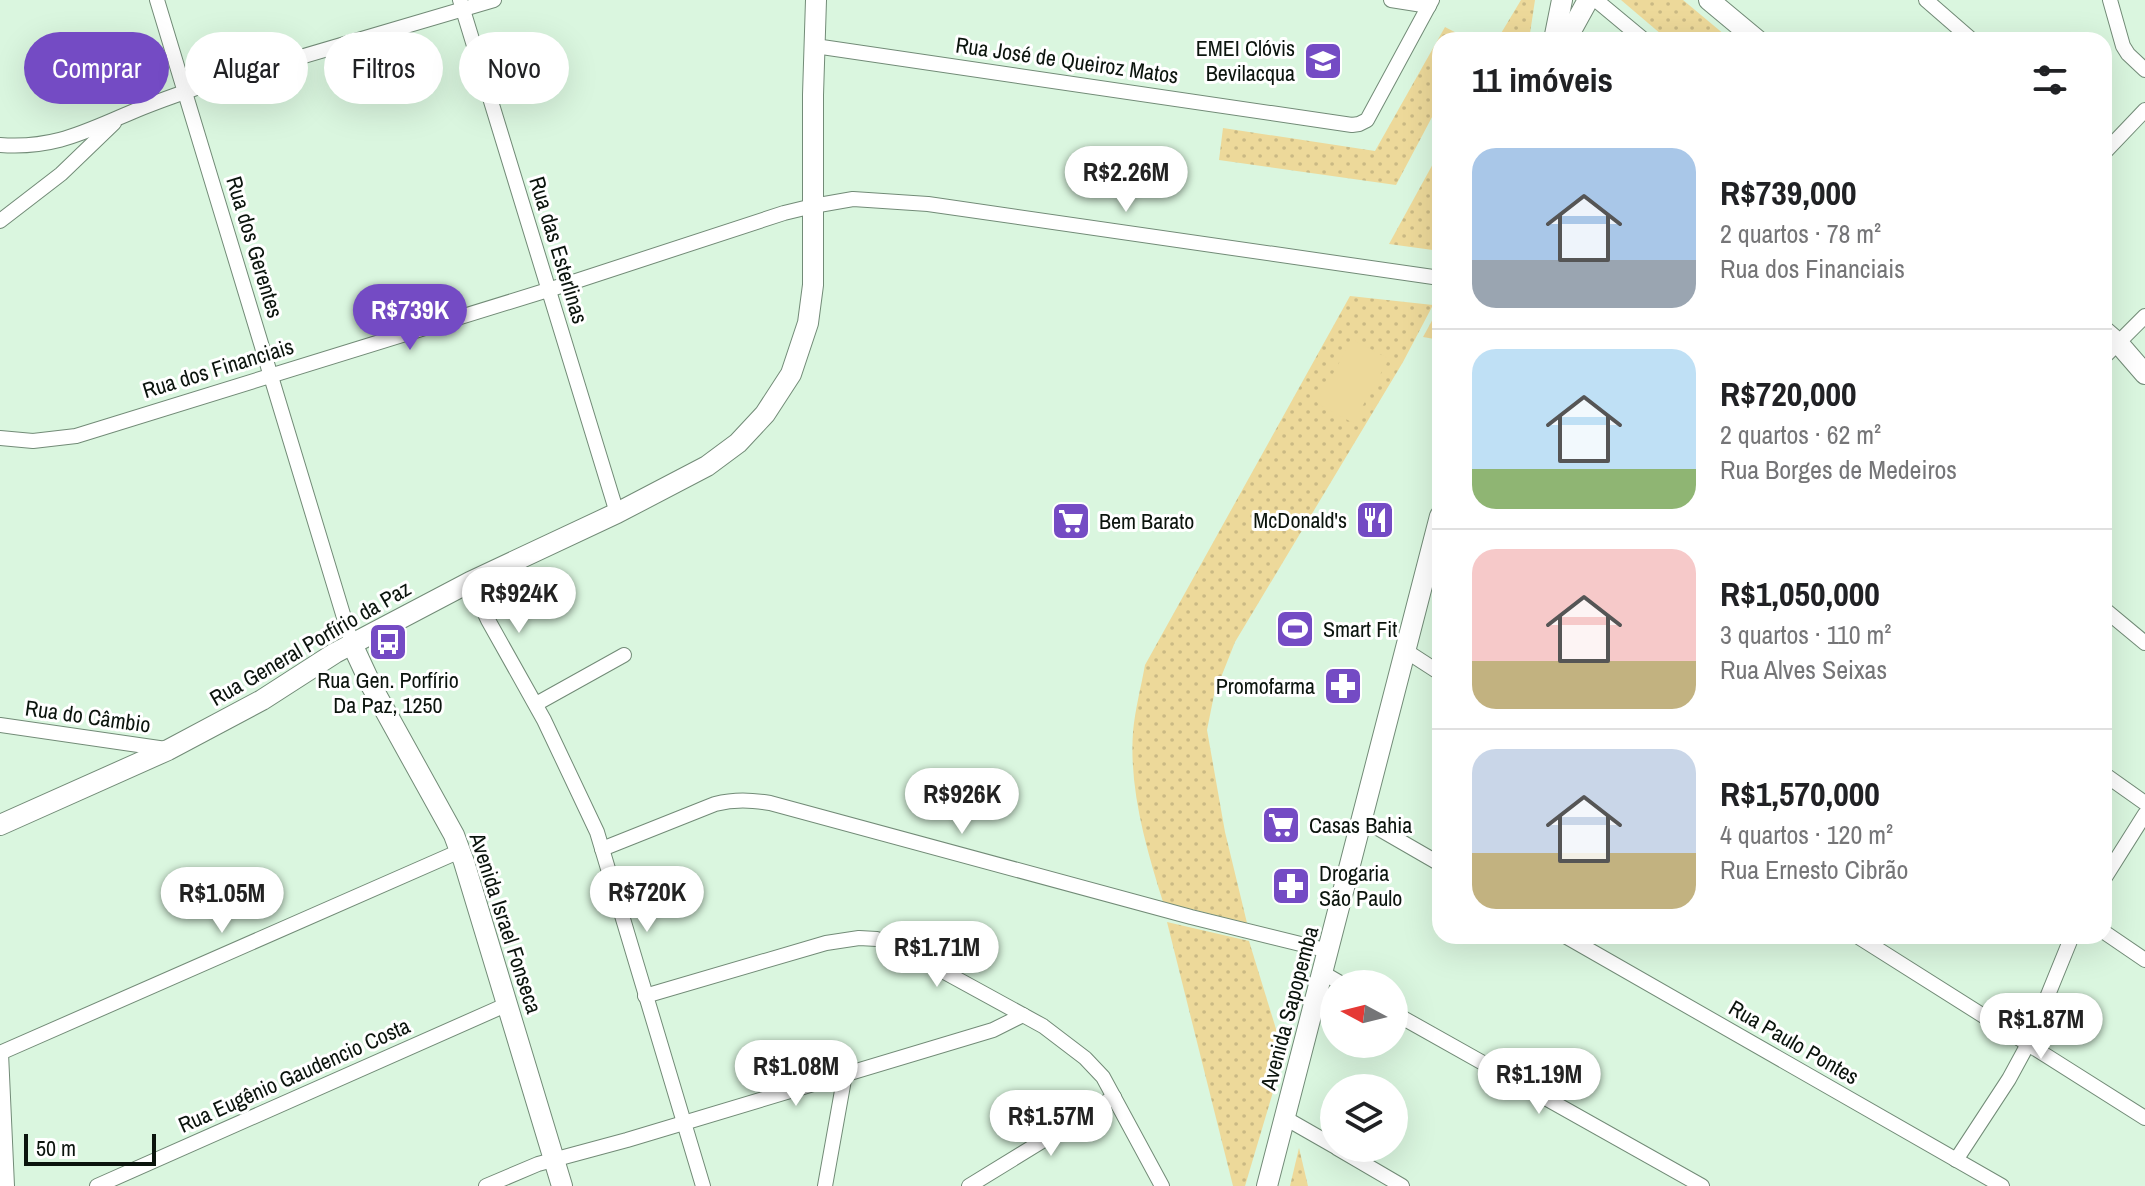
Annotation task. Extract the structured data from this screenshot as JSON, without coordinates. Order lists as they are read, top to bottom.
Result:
{
  "streets": {
    "street": [
      "Rua José de Queiroz Matos",
      "Rua dos Gerentes",
      "Rua das Esterlinas",
      "Rua dos Financiais",
      "Rua General Porfírio da Paz",
      "Rua do Câmbio",
      "Avenida Israel Fonseca",
      "Avenida Sapopemba",
      "Rua Paulo Pontes",
      "Rua Eugênio Gaudencio Costa"
    ]
  },
  "crossings": [
    ["Rua José de Queiroz Matos", "Rua General Porfírio da Paz"],
    ["Rua dos Gerentes", "Rua dos Financiais"],
    ["Rua dos Gerentes", "Rua General Porfírio da Paz"],
    ["Rua dos Gerentes", "Avenida Israel Fonseca"],
    ["Rua das Esterlinas", "Rua dos Financiais"],
    ["Rua das Esterlinas", "Rua General Porfírio da Paz"],
    ["Rua dos Financiais", "Rua General Porfírio da Paz"],
    ["Rua General Porfírio da Paz", "Rua do Câmbio"],
    ["Rua General Porfírio da Paz", "Avenida Israel Fonseca"],
    ["Avenida Israel Fonseca", "Rua Eugênio Gaudencio Costa"]
  ],
  "places": {
    "school or university": ["EMEI Clóvis Bevilacqua"],
    "restaurant": ["McDonald's"],
    "supermarket": ["Bem Barato", "Casas Bahia"],
    "sports": ["Smart Fit"],
    "bus stop": ["Rua Gen. Porfírio Da Paz, 1250"],
    "pharmacy": ["Promofarma", "Drogaria São Paulo"]
  },
  "scale_bar": "50 m",
  "north": "left",
  "page": {
    "chip": [
      "Comprar",
      "Alugar",
      "Filtros",
      "Novo"
    ],
    "heading": "11 imóveis",
    "list": [
      {
        "name": "R$739,000",
        "note": "2 quartos · 78 m² · Rua dos Financiais"
      },
      {
        "name": "R$720,000",
        "note": "2 quartos · 62 m² · Rua Borges de Medeiros"
      },
      {
        "name": "R$1,050,000",
        "note": "3 quartos · 110 m² · Rua Alves Seixas"
      },
      {
        "name": "R$1,570,000",
        "note": "4 quartos · 120 m² · Rua Ernesto Cibrão"
      }
    ],
    "price": [
      "R$2.26M",
      "R$739K",
      "R$924K",
      "R$926K",
      "R$720K",
      "R$1.05M",
      "R$1.71M",
      "R$1.87M",
      "R$1.08M",
      "R$1.19M",
      "R$1.57M"
    ],
    "scale": "50 m"
  }
}
